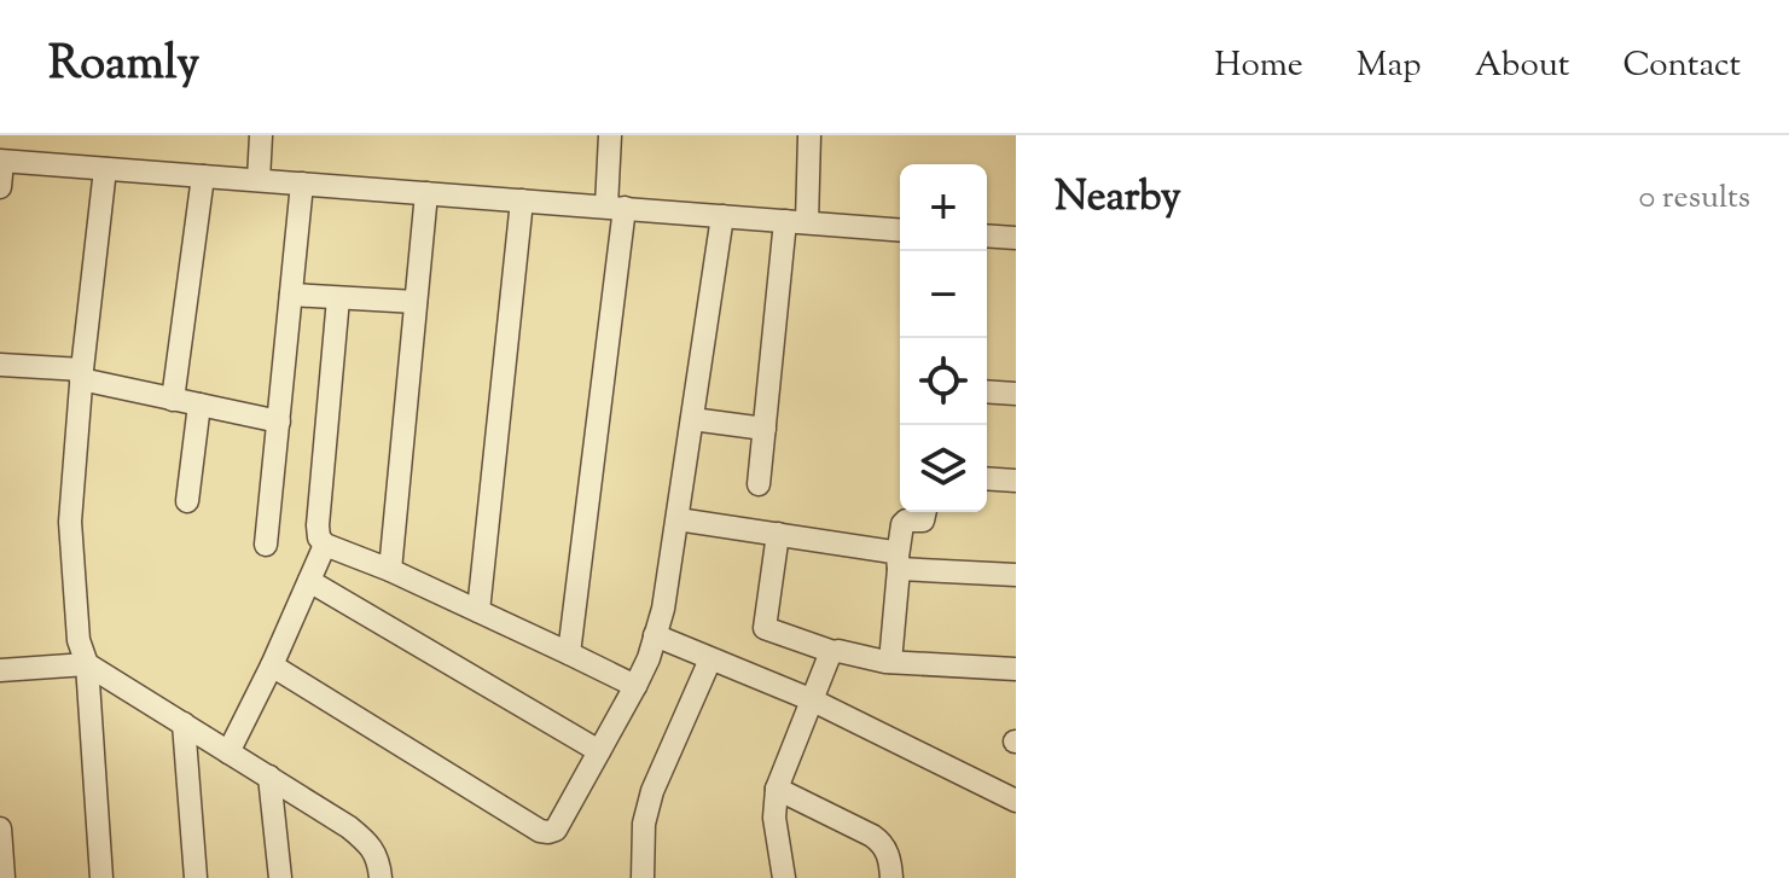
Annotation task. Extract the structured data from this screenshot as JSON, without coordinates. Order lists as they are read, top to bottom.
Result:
{
  "page": {
    "header": "Roamly",
    "nav": [
      "Home",
      "Map",
      "About",
      "Contact"
    ],
    "heading": ["Nearby", "0 results"],
    "map_buttons": ["+", "−"]
  }
}
